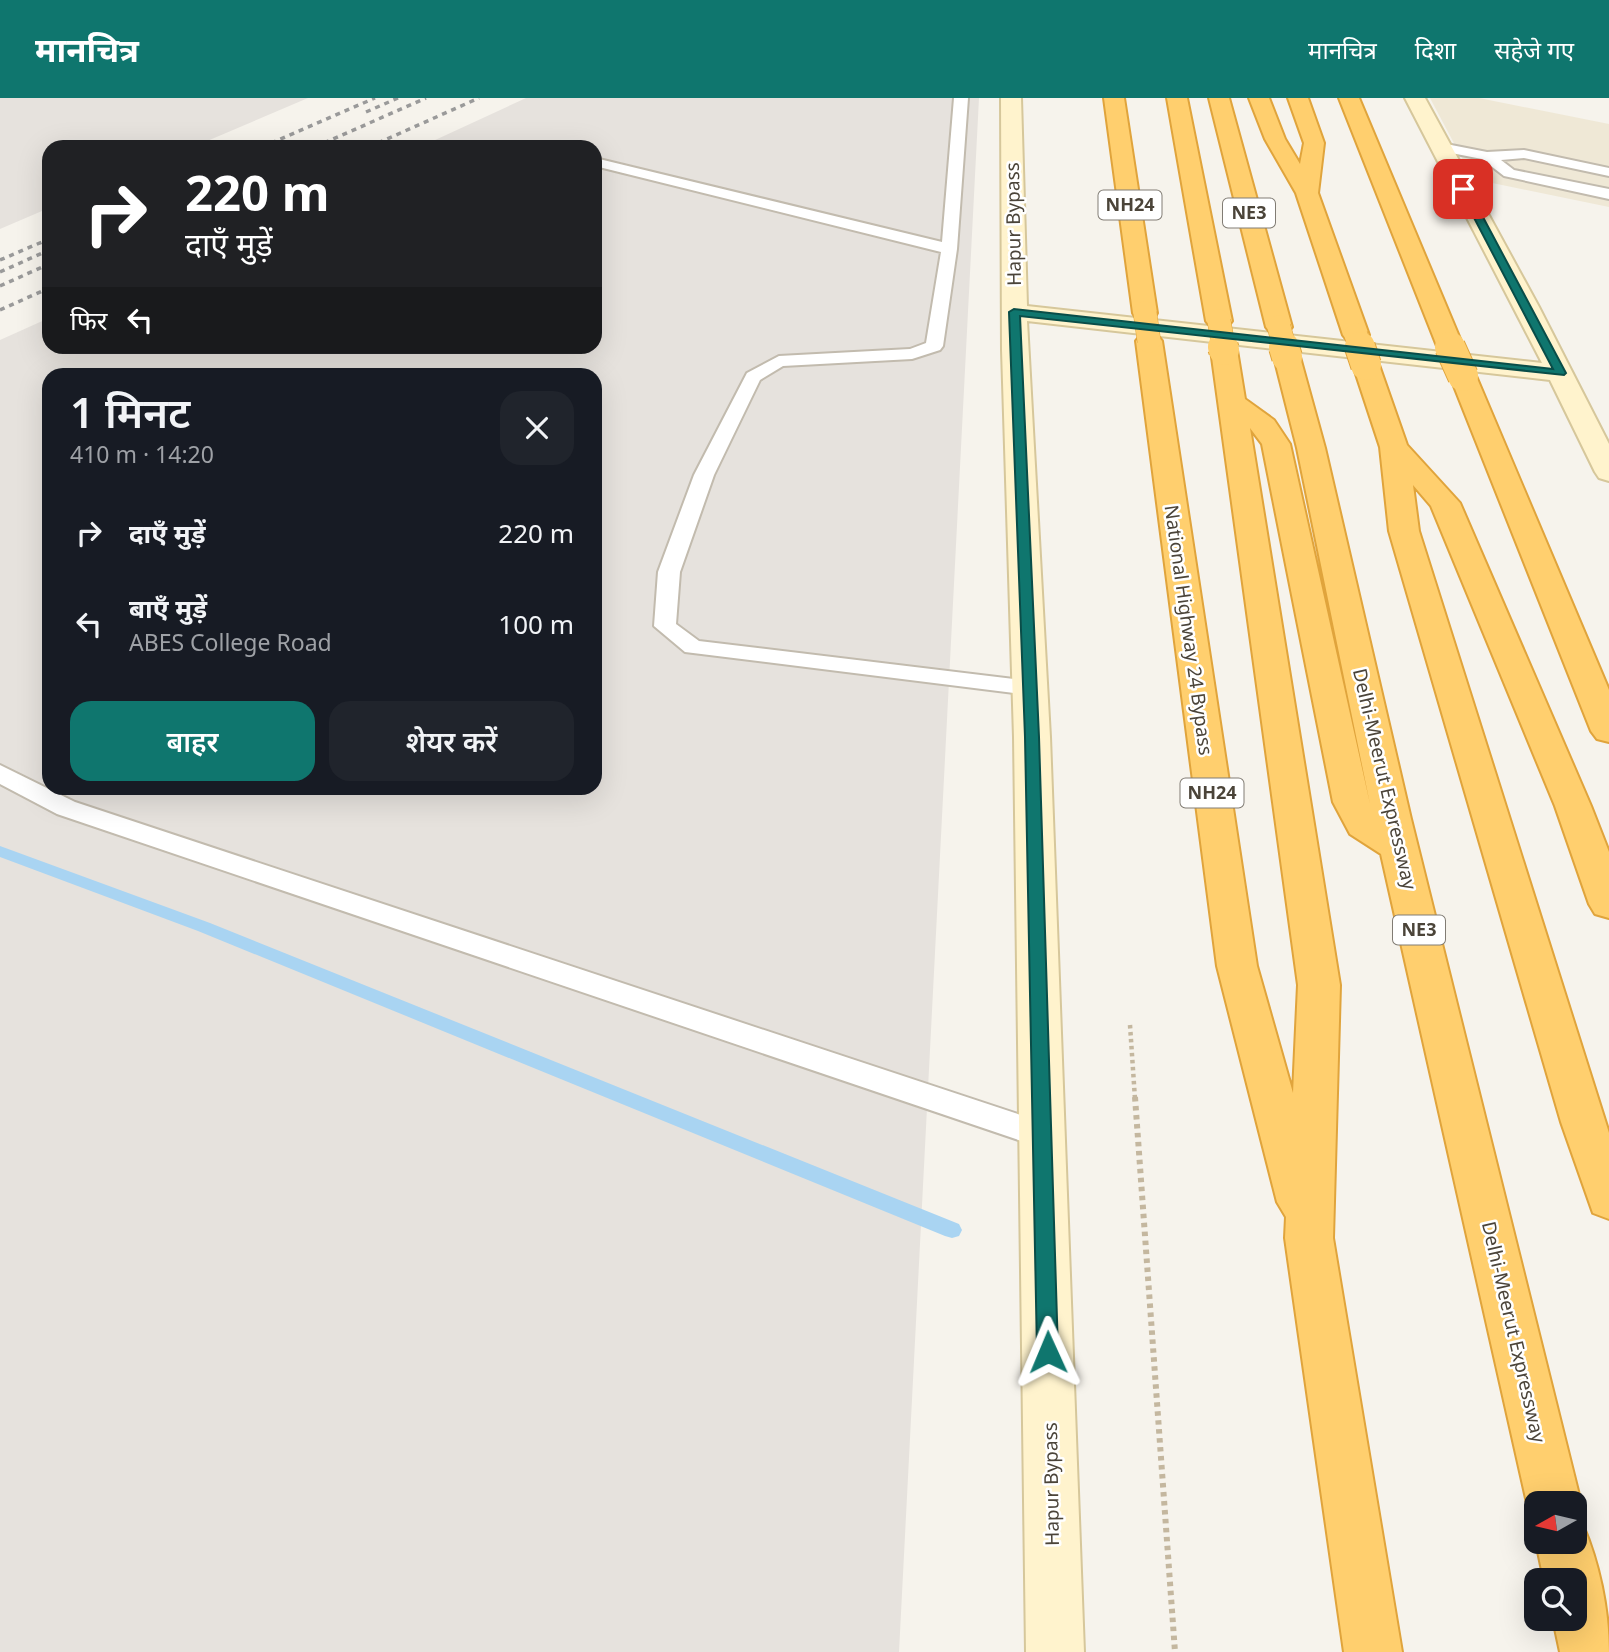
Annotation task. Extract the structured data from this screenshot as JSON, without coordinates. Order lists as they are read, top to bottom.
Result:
{
  "streets": {
    "highway": [
      "NH24",
      "NE3",
      "National Highway 24 Bypass",
      "Delhi-Meerut Expressway"
    ],
    "street": ["Hapur Bypass"]
  },
  "north": "left",
  "page": {
    "header": "मानचित्र",
    "nav": ["मानचित्र", "दिशा", "सहेजे गए"],
    "turn": ["220 m", "दाएँ मुड़ें"],
    "then": "फिर",
    "heading": ["1 मिनट", "410 m · 14:20"],
    "list": [
      {
        "name": "दाएँ मुड़ें",
        "value": "220 m"
      },
      {
        "name": "बाएँ मुड़ें",
        "note": "ABES College Road",
        "value": "100 m"
      }
    ],
    "buttons": ["बाहर", "शेयर करें"]
  }
}
